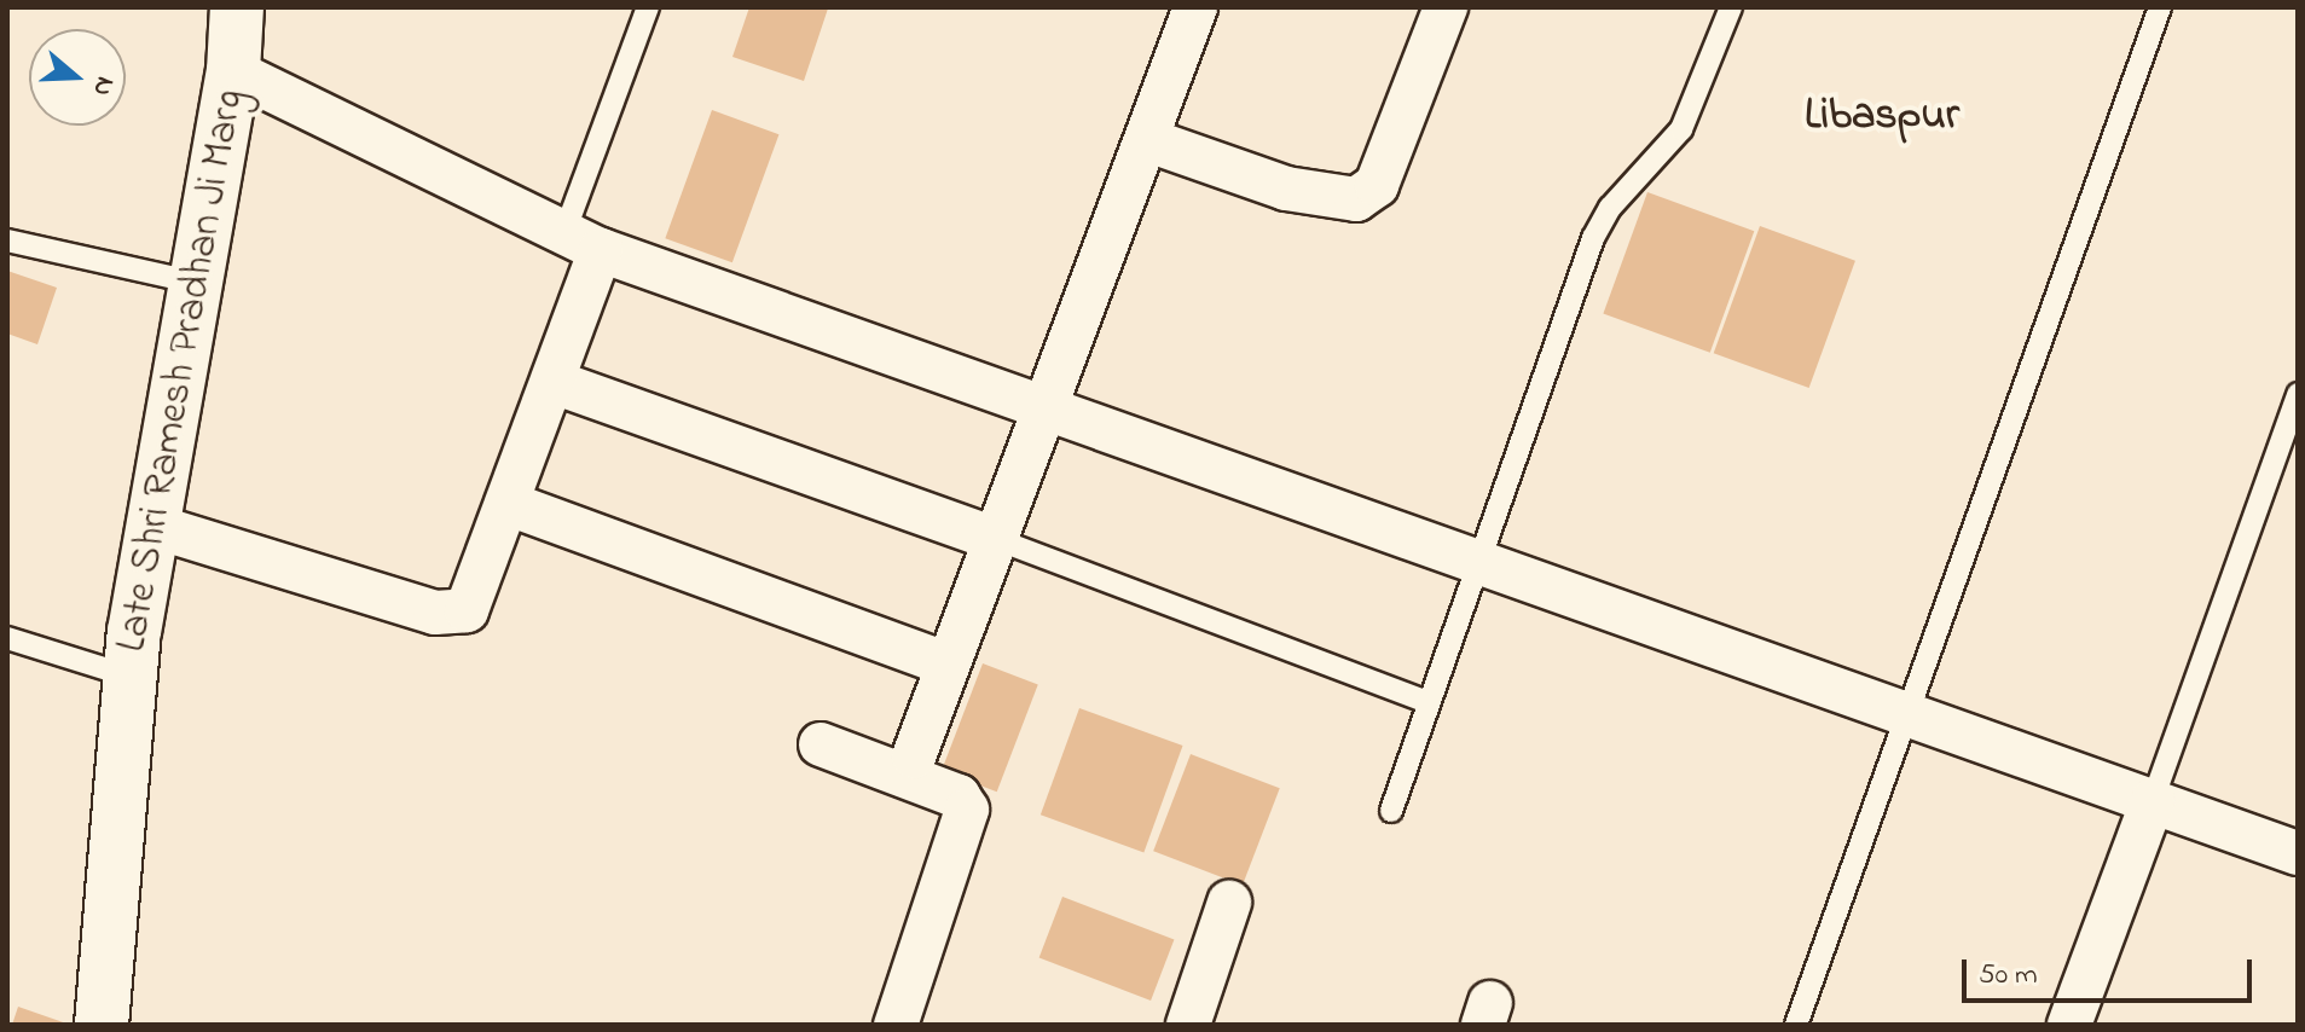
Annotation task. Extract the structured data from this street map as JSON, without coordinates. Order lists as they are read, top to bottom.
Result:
{
  "streets": {
    "street": ["Late Shri Ramesh Pradhan Ji Marg"]
  },
  "districts": ["Libaspur"],
  "scale_bar": "50 m",
  "north": "right"
}
